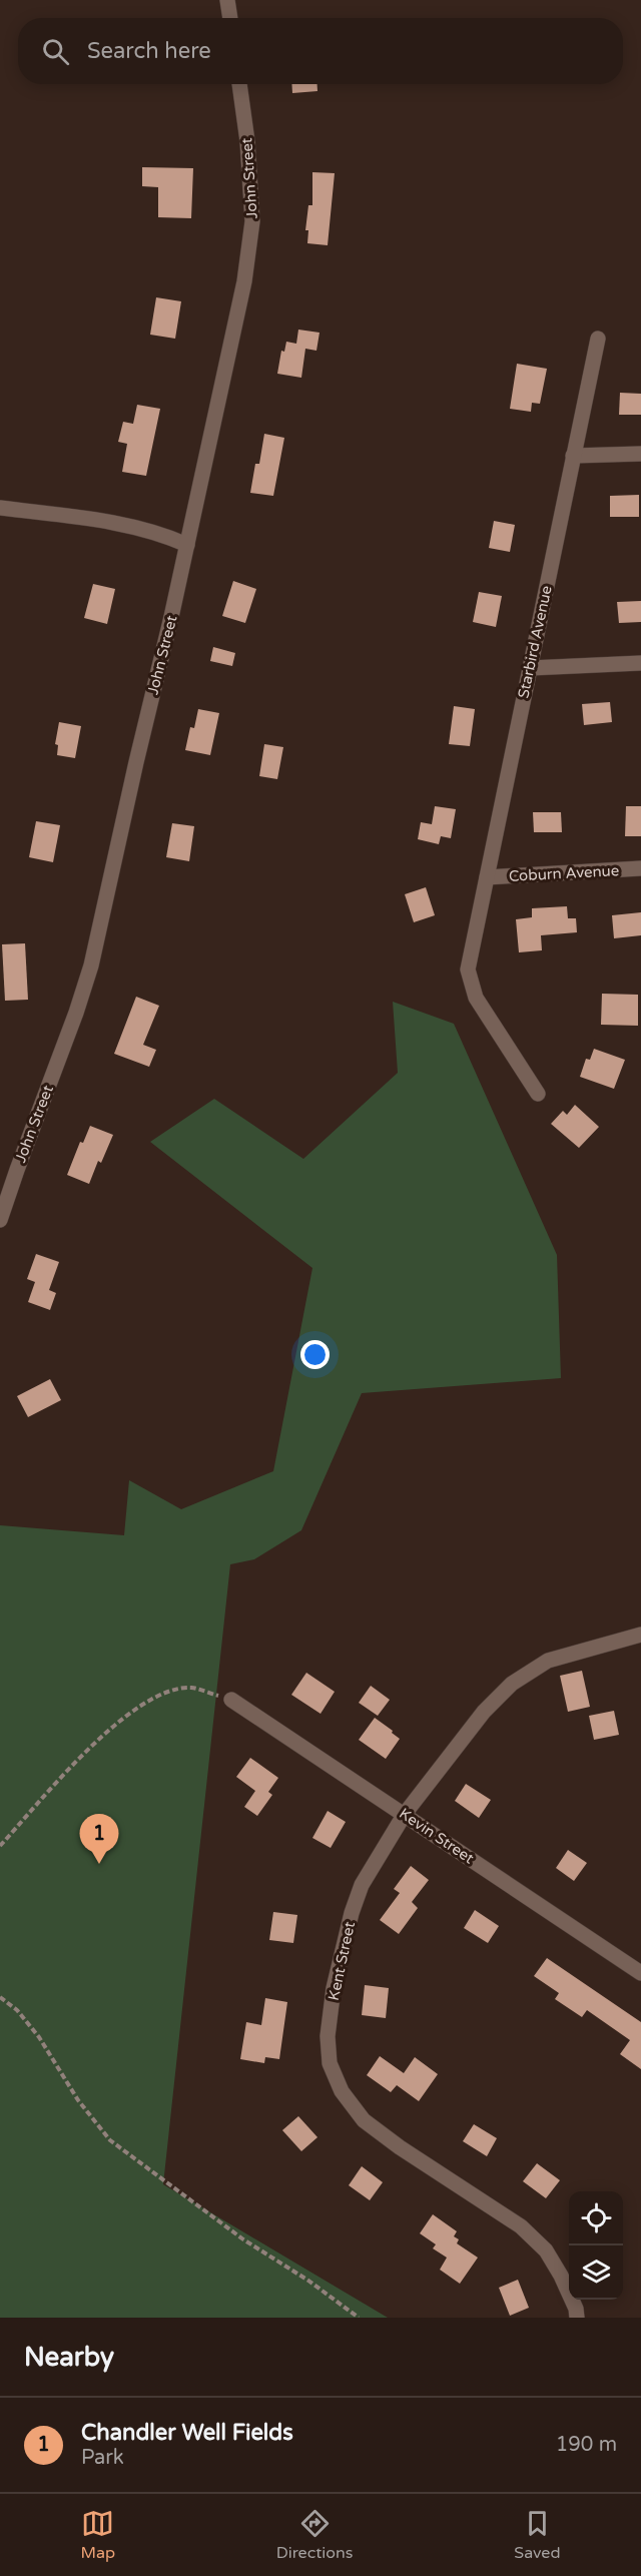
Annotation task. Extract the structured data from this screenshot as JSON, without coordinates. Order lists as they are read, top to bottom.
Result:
{
  "streets": {
    "street": [
      "John Street",
      "Starbird Avenue",
      "Coburn Avenue",
      "Kevin Street",
      "Kent Street"
    ]
  },
  "crossings": [
    ["Starbird Avenue", "Coburn Avenue"],
    ["Kevin Street", "Kent Street"]
  ],
  "page": {
    "search": "Search here",
    "pins": "1",
    "heading": "Nearby",
    "list": [
      {
        "mark": "1",
        "name": "Chandler Well Fields",
        "note": "Park",
        "value": "190 m"
      }
    ],
    "nav": ["Map", "Directions", "Saved"]
  }
}
